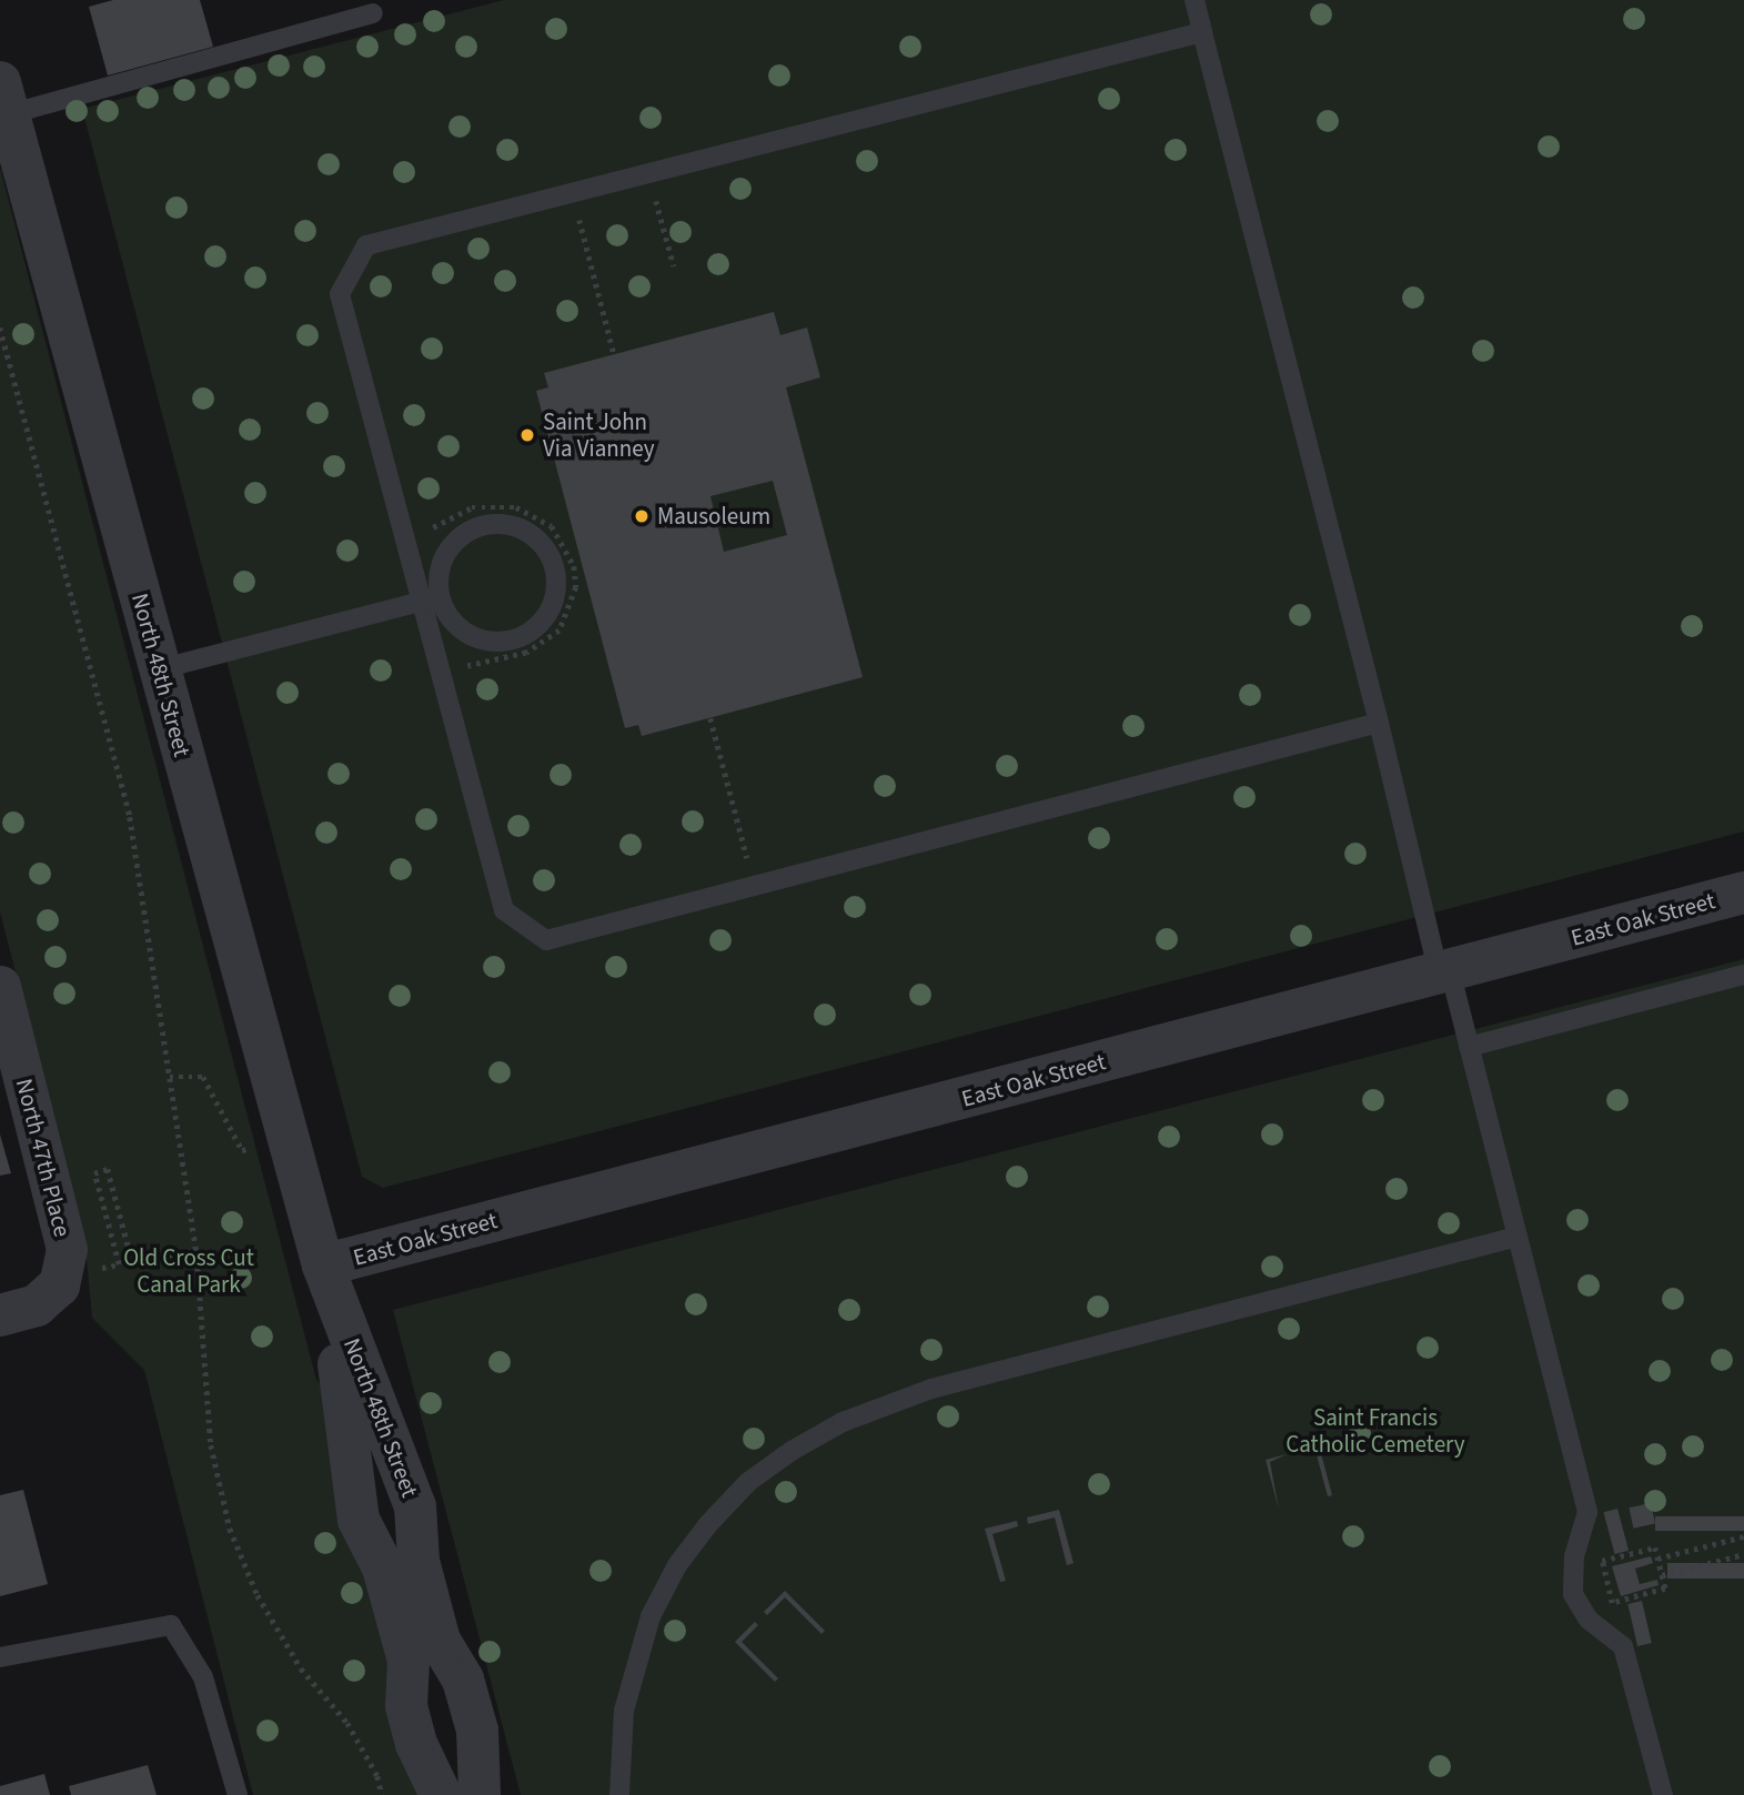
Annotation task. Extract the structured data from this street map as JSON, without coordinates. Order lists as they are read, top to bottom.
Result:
{
  "streets": {
    "street": ["North 48th Street", "East Oak Street", "North 47th Place"]
  },
  "crossings": [
    ["North 48th Street", "East Oak Street"]
  ],
  "parks": ["Old Cross Cut Canal Park", "Saint Francis Catholic Cemetery"],
  "places": ["Saint John Via Vianney", "Mausoleum"]
}
